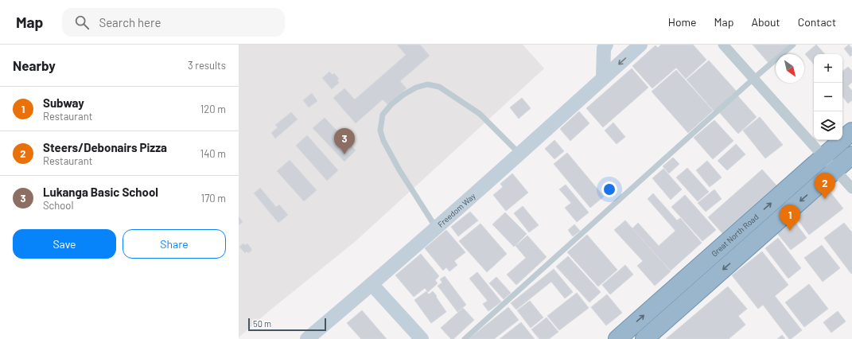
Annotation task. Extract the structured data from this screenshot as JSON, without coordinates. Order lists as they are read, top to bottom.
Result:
{
  "streets": {
    "highway": ["Great North Road"],
    "main road": ["Freedom Way"]
  },
  "scale_bar": "50 m",
  "north": "bottom right",
  "page": {
    "header": "Map",
    "search": "Search here",
    "nav": [
      "Home",
      "Map",
      "About",
      "Contact"
    ],
    "heading": ["Nearby", "3 results"],
    "map_buttons": ["+", "−"],
    "list": [
      {
        "mark": "1",
        "name": "Subway",
        "note": "Restaurant",
        "value": "120 m"
      },
      {
        "mark": "2",
        "name": "Steers/Debonairs Pizza",
        "note": "Restaurant",
        "value": "140 m"
      },
      {
        "mark": "3",
        "name": "Lukanga Basic School",
        "note": "School",
        "value": "170 m"
      }
    ],
    "pins": ["3", "2", "1"],
    "buttons": ["Save", "Share"],
    "scale": "50 m"
  }
}
